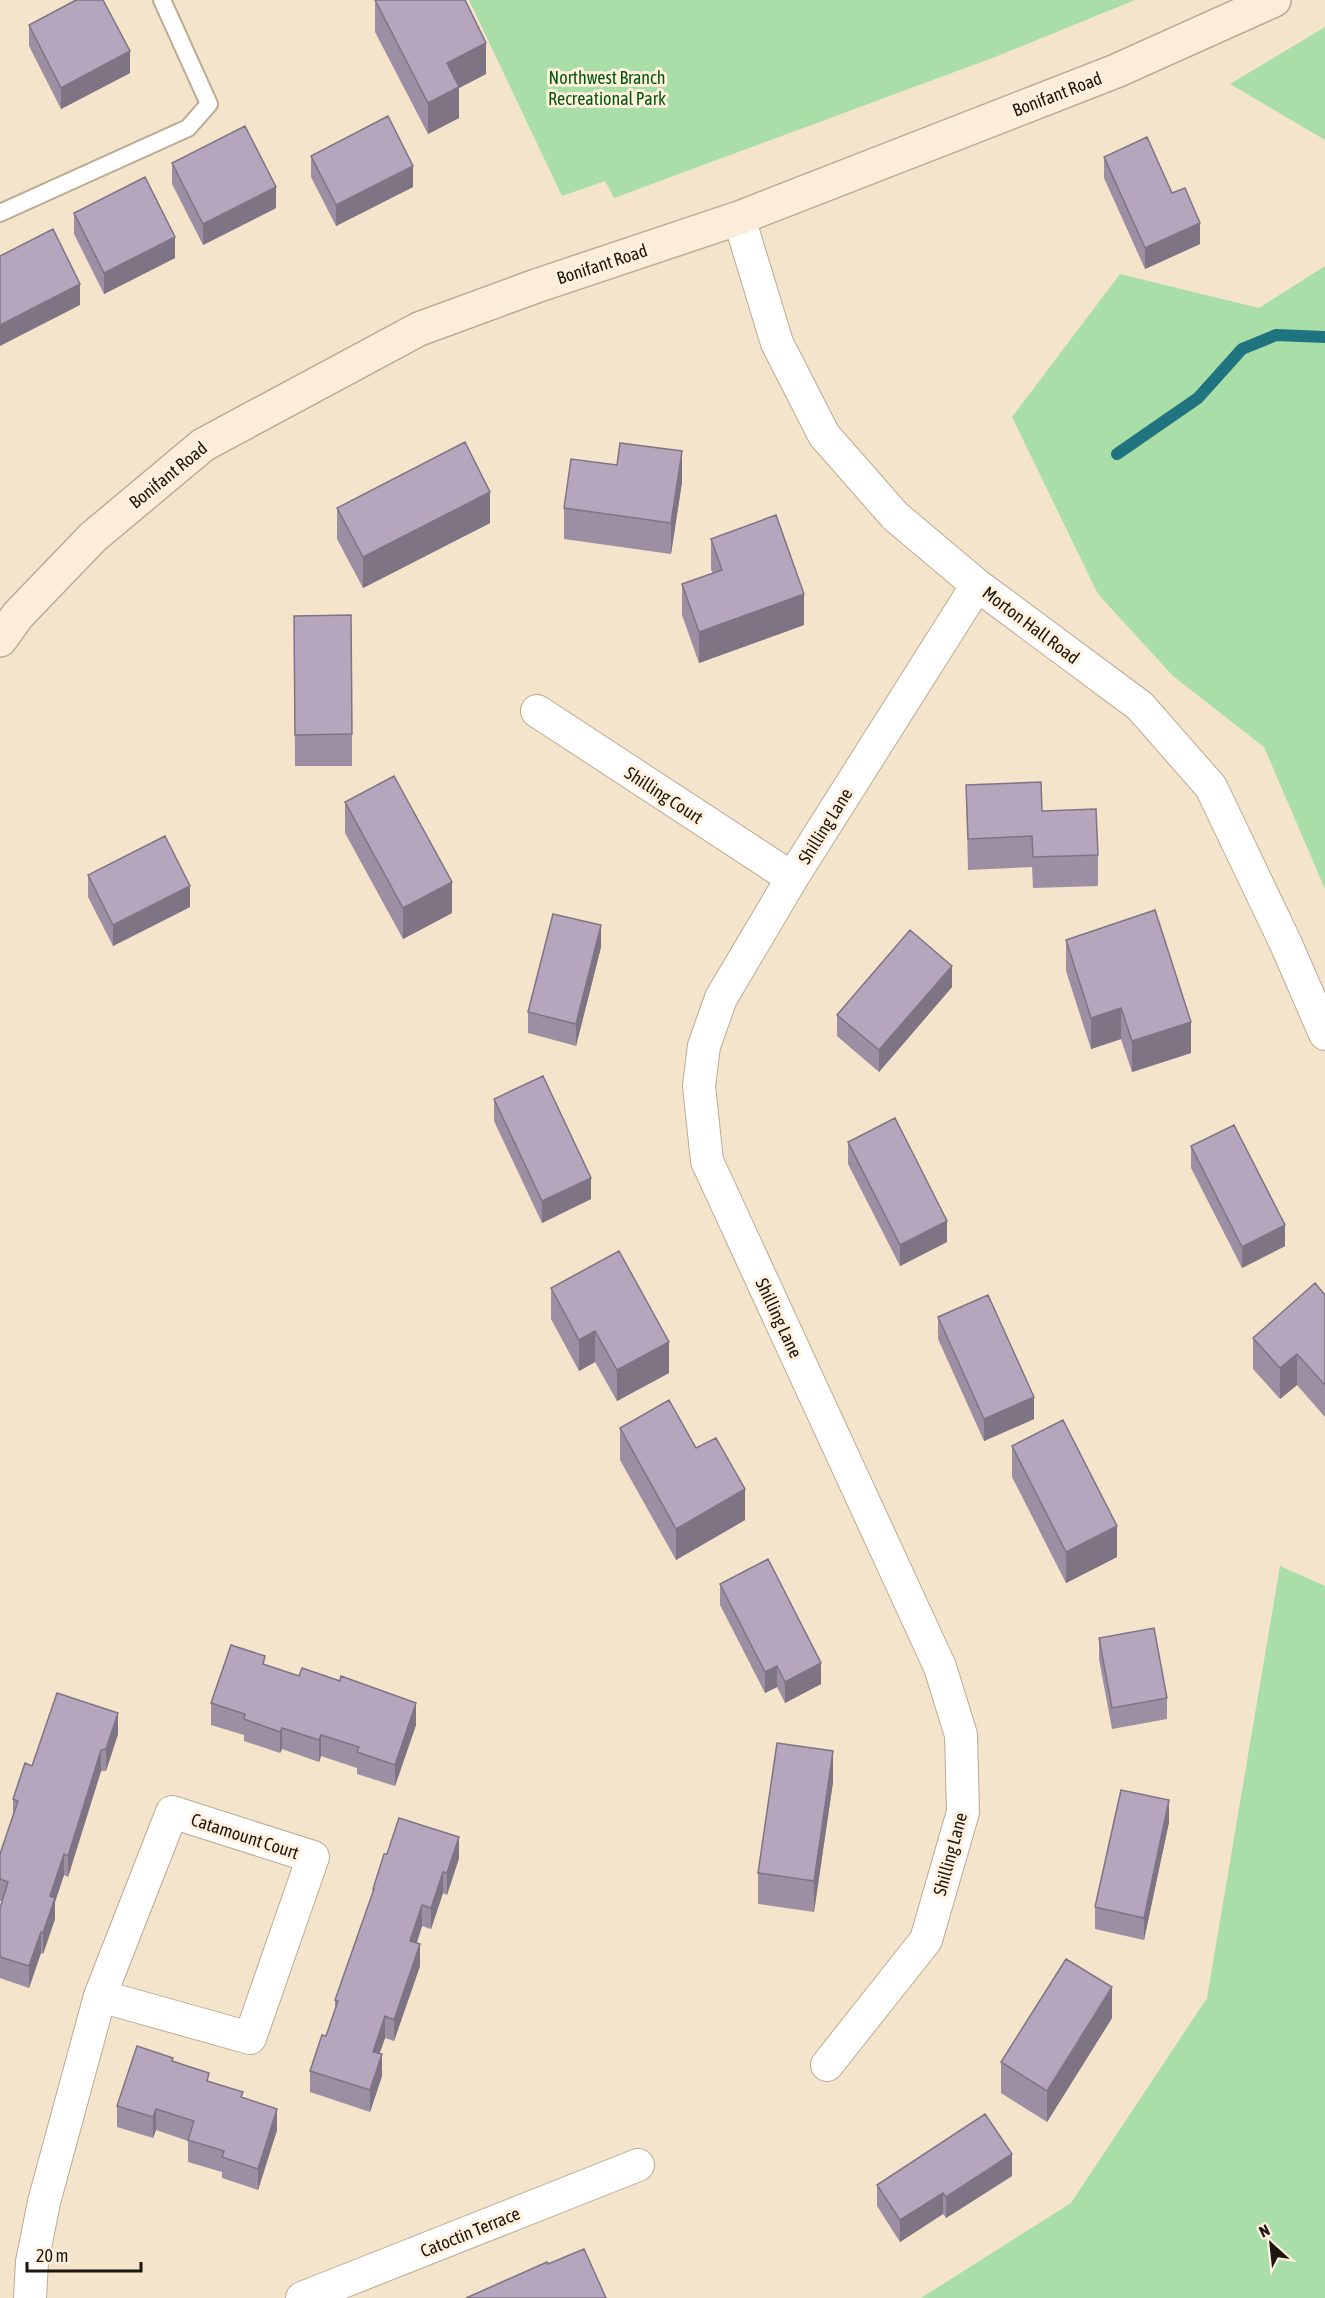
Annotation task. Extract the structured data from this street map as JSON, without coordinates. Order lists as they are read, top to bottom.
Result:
{
  "streets": {
    "main road": ["Bonifant Road"],
    "street": [
      "Morton Hall Road",
      "Shilling Court",
      "Shilling Lane",
      "Catamount Court",
      "Catoctin Terrace"
    ]
  },
  "crossings": [
    ["Bonifant Road", "Morton Hall Road"],
    ["Morton Hall Road", "Shilling Lane"],
    ["Shilling Court", "Shilling Lane"]
  ],
  "parks": ["Northwest Branch Recreational Park"],
  "scale_bar": "20 m",
  "north": "top left"
}
